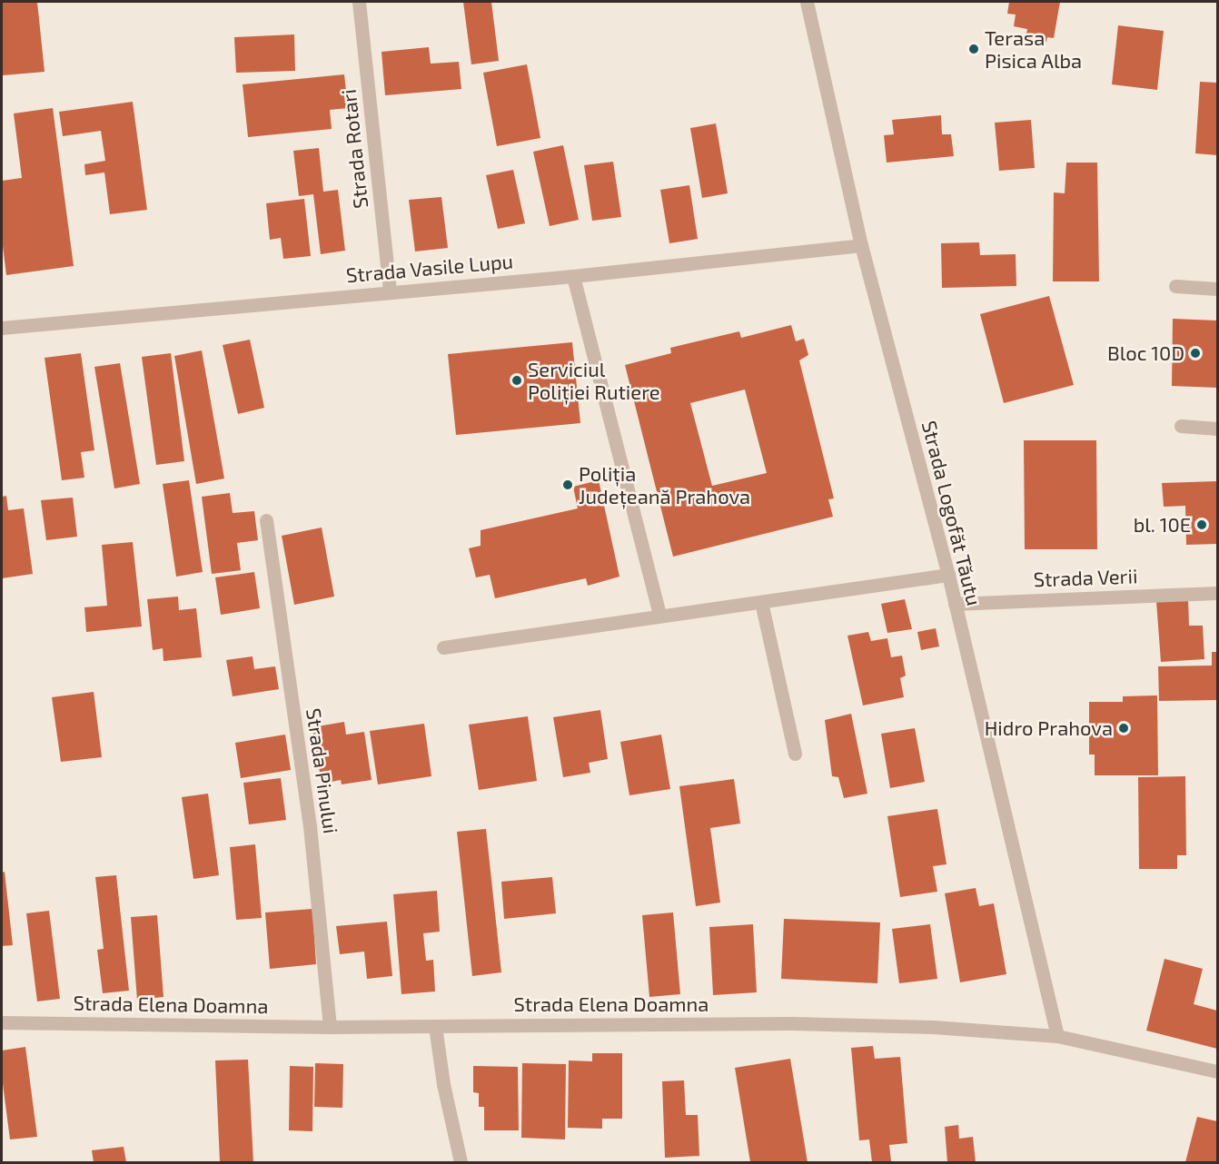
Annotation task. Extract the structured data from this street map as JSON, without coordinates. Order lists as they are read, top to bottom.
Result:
{
  "streets": {
    "street": [
      "Strada Rotari",
      "Strada Vasile Lupu",
      "Strada Logofăt Tăutu",
      "Strada Verii",
      "Strada Pinului",
      "Strada Elena Doamna"
    ]
  },
  "crossings": [
    ["Strada Rotari", "Strada Vasile Lupu"],
    ["Strada Vasile Lupu", "Strada Logofăt Tăutu"],
    ["Strada Logofăt Tăutu", "Strada Verii"],
    ["Strada Logofăt Tăutu", "Strada Elena Doamna"],
    ["Strada Pinului", "Strada Elena Doamna"]
  ],
  "places": [
    "Terasa Pisica Alba",
    "Bloc 10D",
    "Serviciul Poliției Rutiere",
    "Poliția Județeană Prahova",
    "bl. 10E",
    "Hidro Prahova"
  ]
}
